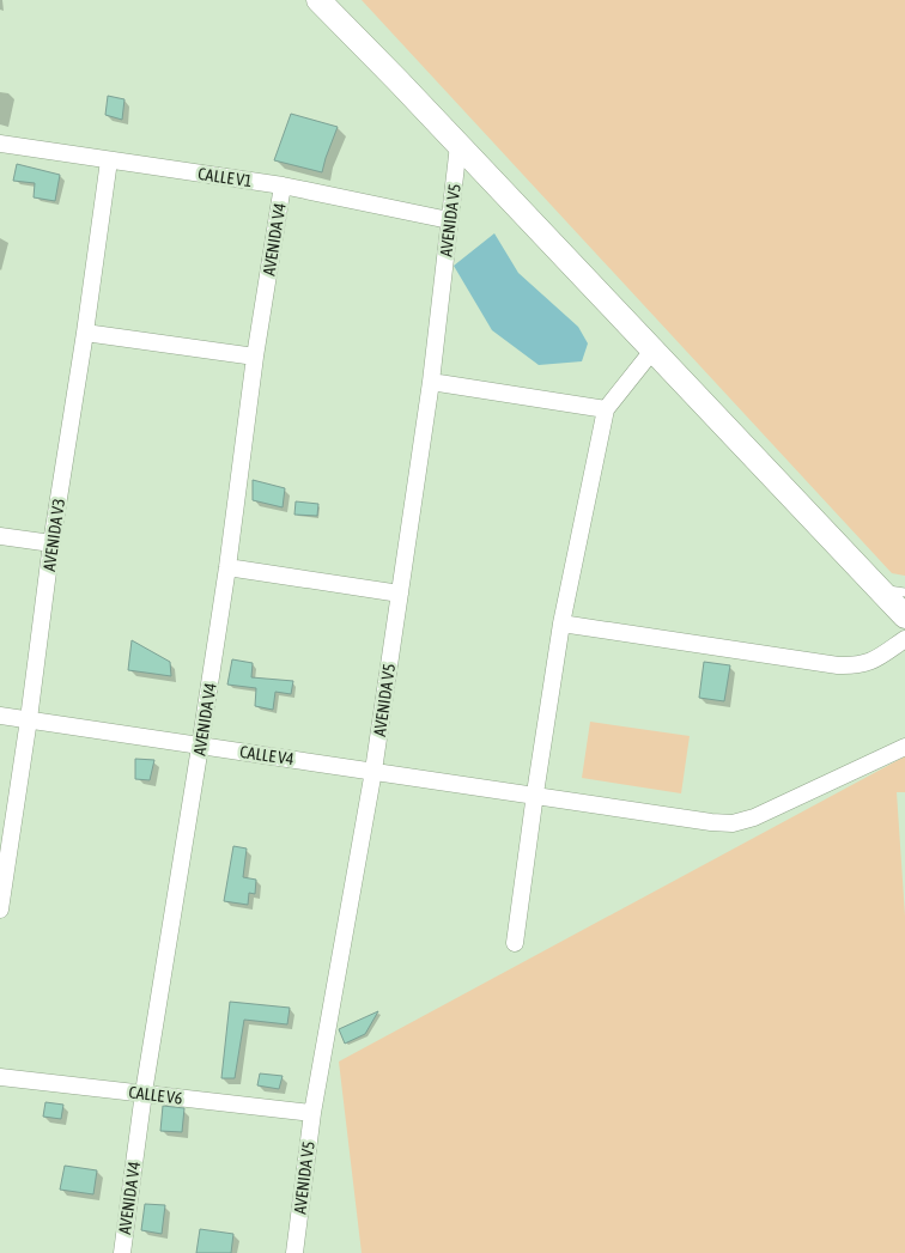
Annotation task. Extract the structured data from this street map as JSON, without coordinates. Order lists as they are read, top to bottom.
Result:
{
  "streets": {
    "street": [
      "CALLE V1",
      "AVENIDA V5",
      "AVENIDA V4",
      "AVENIDA V3",
      "CALLE V4",
      "CALLE V6"
    ]
  },
  "crossings": [
    ["CALLE V1", "AVENIDA V5"],
    ["CALLE V1", "AVENIDA V4"],
    ["CALLE V1", "AVENIDA V3"],
    ["AVENIDA V5", "CALLE V4"],
    ["AVENIDA V5", "CALLE V6"],
    ["AVENIDA V4", "CALLE V4"],
    ["AVENIDA V4", "CALLE V6"],
    ["AVENIDA V3", "CALLE V4"]
  ]
}
